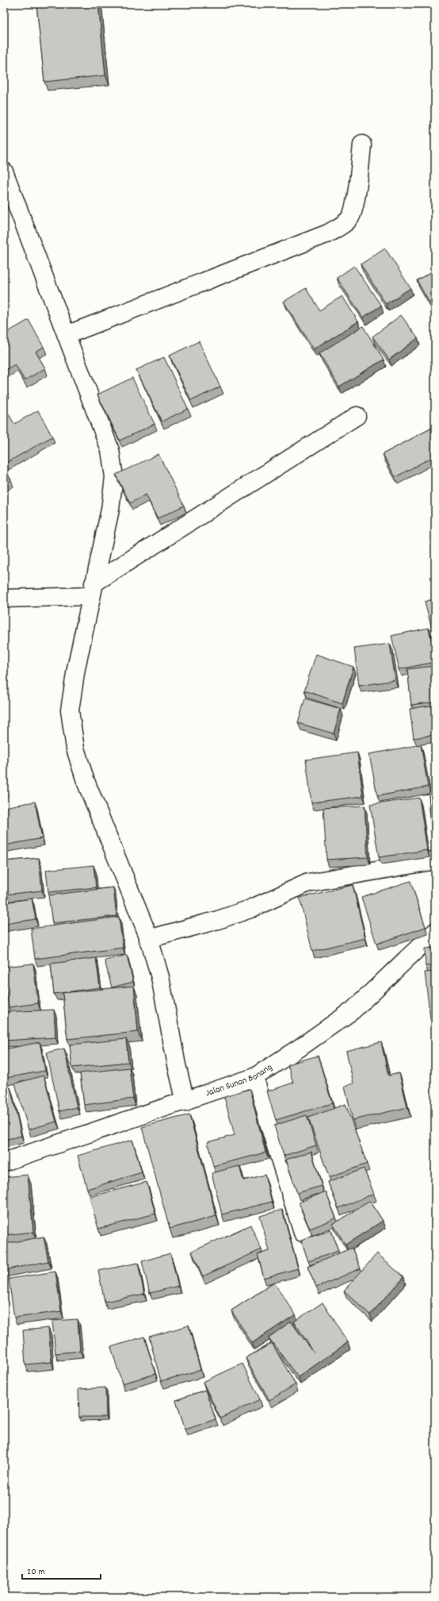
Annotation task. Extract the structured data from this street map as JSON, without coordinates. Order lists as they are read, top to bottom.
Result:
{
  "streets": {
    "street": ["Jalan Sunan Bonang"]
  },
  "scale_bar": "20 m"
}
